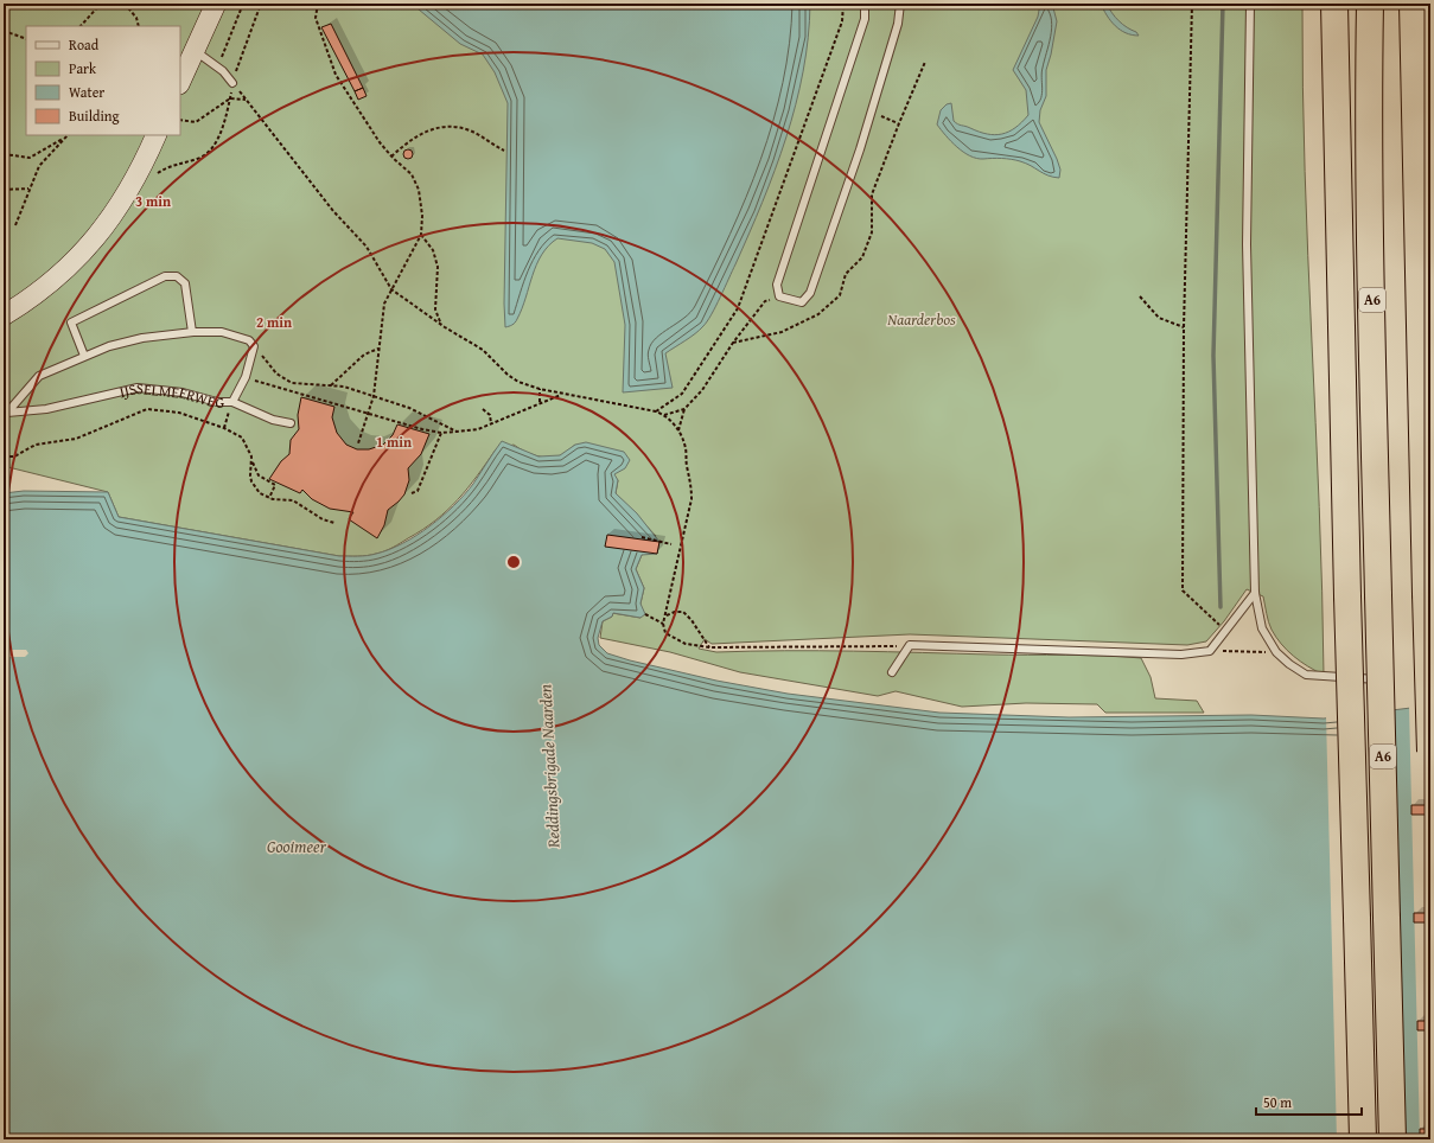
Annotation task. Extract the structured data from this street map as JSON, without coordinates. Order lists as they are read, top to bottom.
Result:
{
  "streets": {
    "highway": ["A6"],
    "lane": ["IJSSELMEERWEG"]
  },
  "water": ["Reddingsbrigade Naarden", "Gooimeer"],
  "parks": ["Naarderbos"],
  "legend": [
    "Road",
    "Park",
    "Water",
    "Building"
  ],
  "scale_bar": "50 m",
  "rings": ["3 min", "2 min", "1 min"]
}
